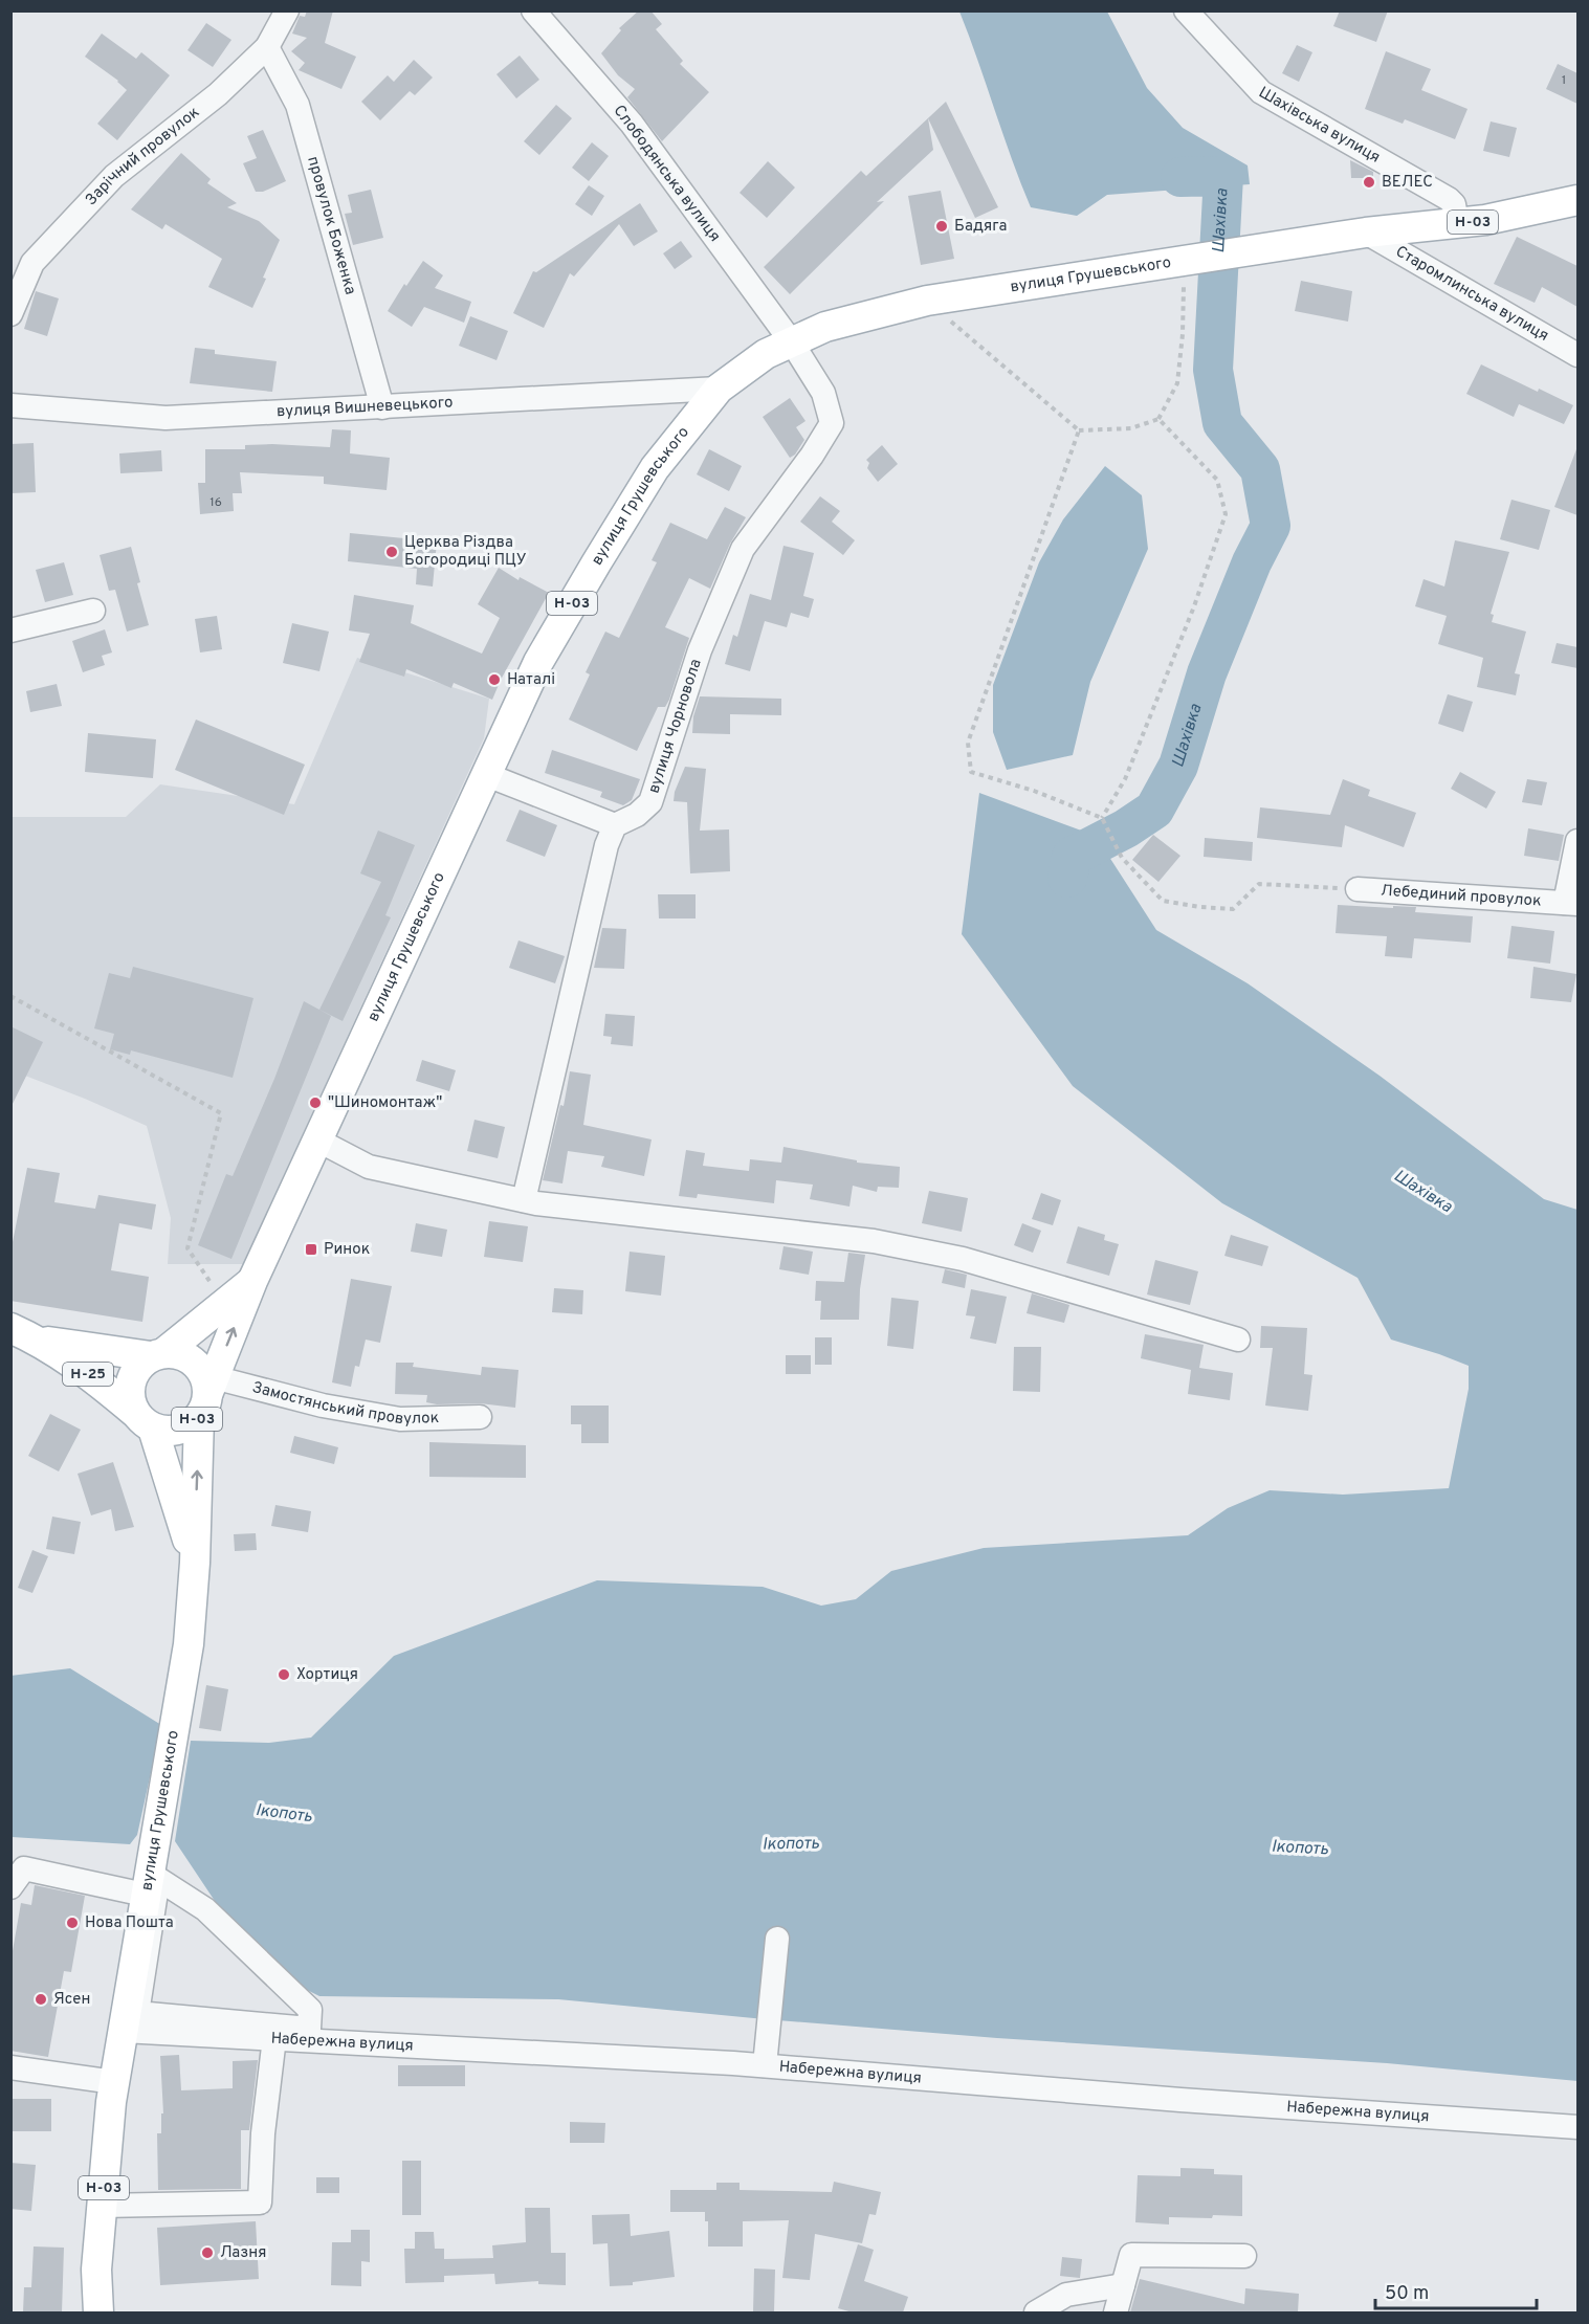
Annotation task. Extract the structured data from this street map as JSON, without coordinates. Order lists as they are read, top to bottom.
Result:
{
  "streets": {
    "main road": ["Н-03", "вулиця Грушевського", "Н-25"],
    "street": [
      "Шахівська вулиця",
      "Зарічний провулок",
      "Слободянська вулиця",
      "провулок Боженка",
      "Старомлинська вулиця",
      "вулиця Вишневецького",
      "вулиця Чорновола",
      "Лебединий провулок",
      "Замостянський провулок",
      "Набережна вулиця"
    ]
  },
  "crossings": [
    ["Шахівська вулиця", "Н-03"],
    ["Зарічний провулок", "провулок Боженка"],
    ["Слободянська вулиця", "вулиця Грушевського"],
    ["Слободянська вулиця", "вулиця Чорновола"],
    ["Н-03", "вулиця Грушевського"],
    ["Н-03", "Старомлинська вулиця"],
    ["Н-03", "Н-25"],
    ["Н-03", "Замостянський провулок"],
    ["провулок Боженка", "вулиця Вишневецького"],
    ["вулиця Грушевського", "Старомлинська вулиця"],
    ["вулиця Грушевського", "вулиця Вишневецького"],
    ["вулиця Грушевського", "вулиця Чорновола"],
    ["вулиця Грушевського", "Н-25"],
    ["вулиця Грушевського", "Замостянський провулок"],
    ["вулиця Грушевського", "Набережна вулиця"],
    ["Н-25", "Замостянський провулок"]
  ],
  "water": ["Шахівка", "Ікопоть"],
  "places": {
    "other": [
      "ВЕЛЕС",
      "Бадяга",
      "Церква Різдва Богородиці ПЦУ",
      "Наталі",
      "\"Шиномонтаж\"",
      "Хортиця",
      "Нова Пошта",
      "Ясен",
      "Лазня"
    ],
    "transit": ["Ринок"]
  },
  "house_numbers": ["1", "16"],
  "scale_bar": "50 m"
}
